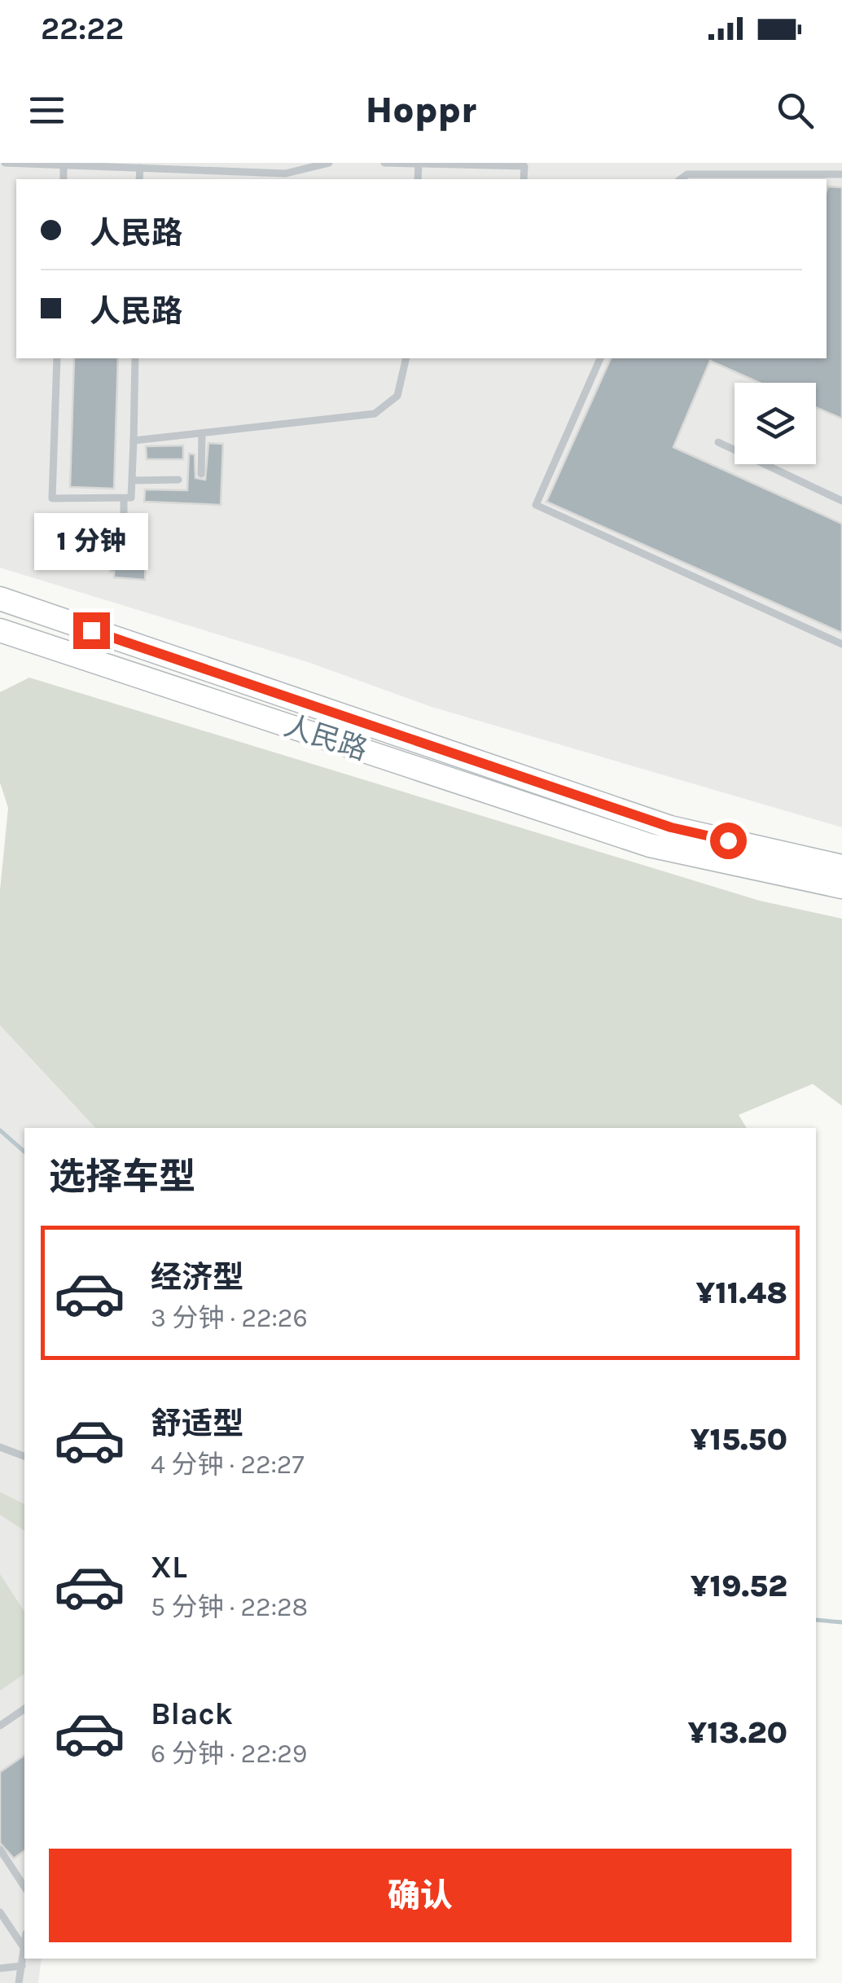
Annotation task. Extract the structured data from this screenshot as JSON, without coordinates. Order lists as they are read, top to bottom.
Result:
{
  "streets": {
    "main road": ["人民路"]
  },
  "page": {
    "status": "22:22",
    "header": "Hoppr",
    "banner": ["人民路", "人民路"],
    "bubble": "1 分钟",
    "heading": "选择车型",
    "list": [
      {
        "name": "经济型",
        "note": "3 分钟 · 22:26",
        "value": "¥11.48"
      },
      {
        "name": "舒适型",
        "note": "4 分钟 · 22:27",
        "value": "¥15.50"
      },
      {
        "name": "XL",
        "note": "5 分钟 · 22:28",
        "value": "¥19.52"
      },
      {
        "name": "Black",
        "note": "6 分钟 · 22:29",
        "value": "¥13.20"
      }
    ],
    "buttons": "确认"
  }
}
